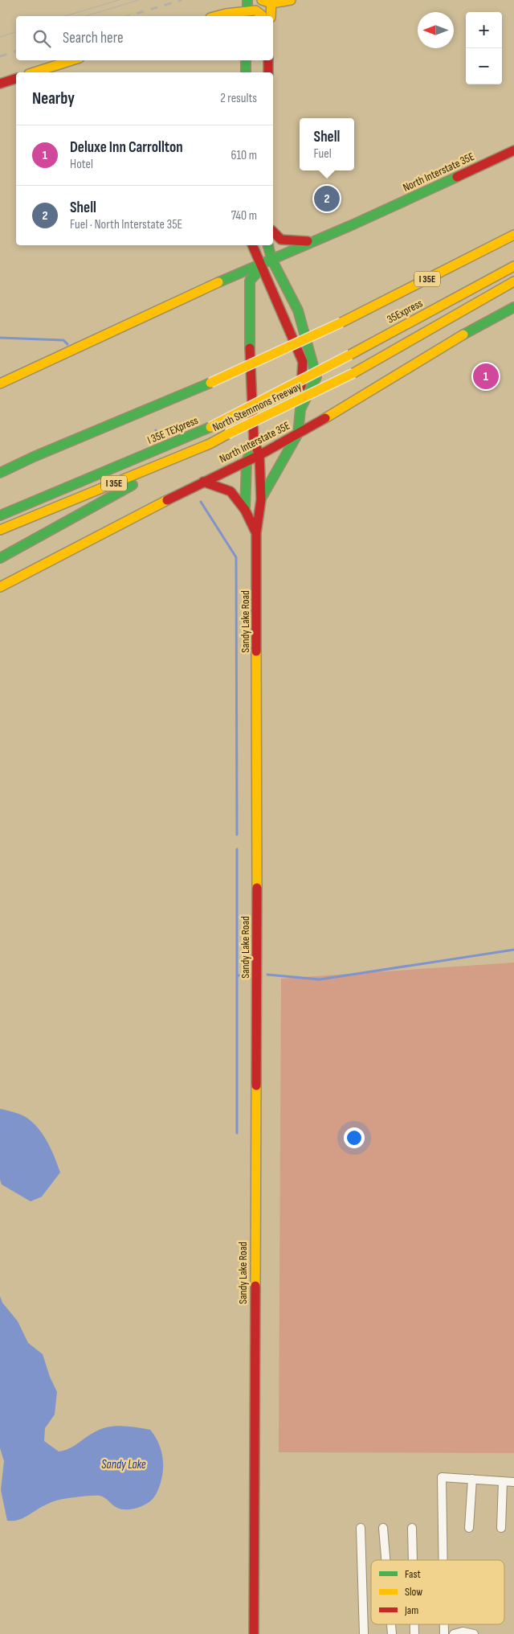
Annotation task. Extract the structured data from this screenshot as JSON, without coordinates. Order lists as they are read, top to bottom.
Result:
{
  "streets": {
    "main road": [
      "North Interstate 35E",
      "I 35E",
      "35Express",
      "North Stemmons Freeway",
      "I 35E TEXpress",
      "Sandy Lake Road"
    ]
  },
  "crossings": [
    ["North Interstate 35E", "Sandy Lake Road"],
    ["35Express", "I 35E TEXpress"]
  ],
  "water": ["Sandy Lake"],
  "legend": ["Fast", "Slow", "Jam"],
  "north": "left",
  "page": {
    "map_buttons": ["+", "−"],
    "search": "Search here",
    "heading": ["Nearby", "2 results"],
    "popup": ["Shell", "Fuel"],
    "list": [
      {
        "mark": "1",
        "name": "Deluxe Inn Carrollton",
        "note": "Hotel",
        "value": "610 m"
      },
      {
        "mark": "2",
        "name": "Shell",
        "note": "Fuel · North Interstate 35E",
        "value": "740 m"
      }
    ],
    "pins": ["2", "1"]
  }
}
